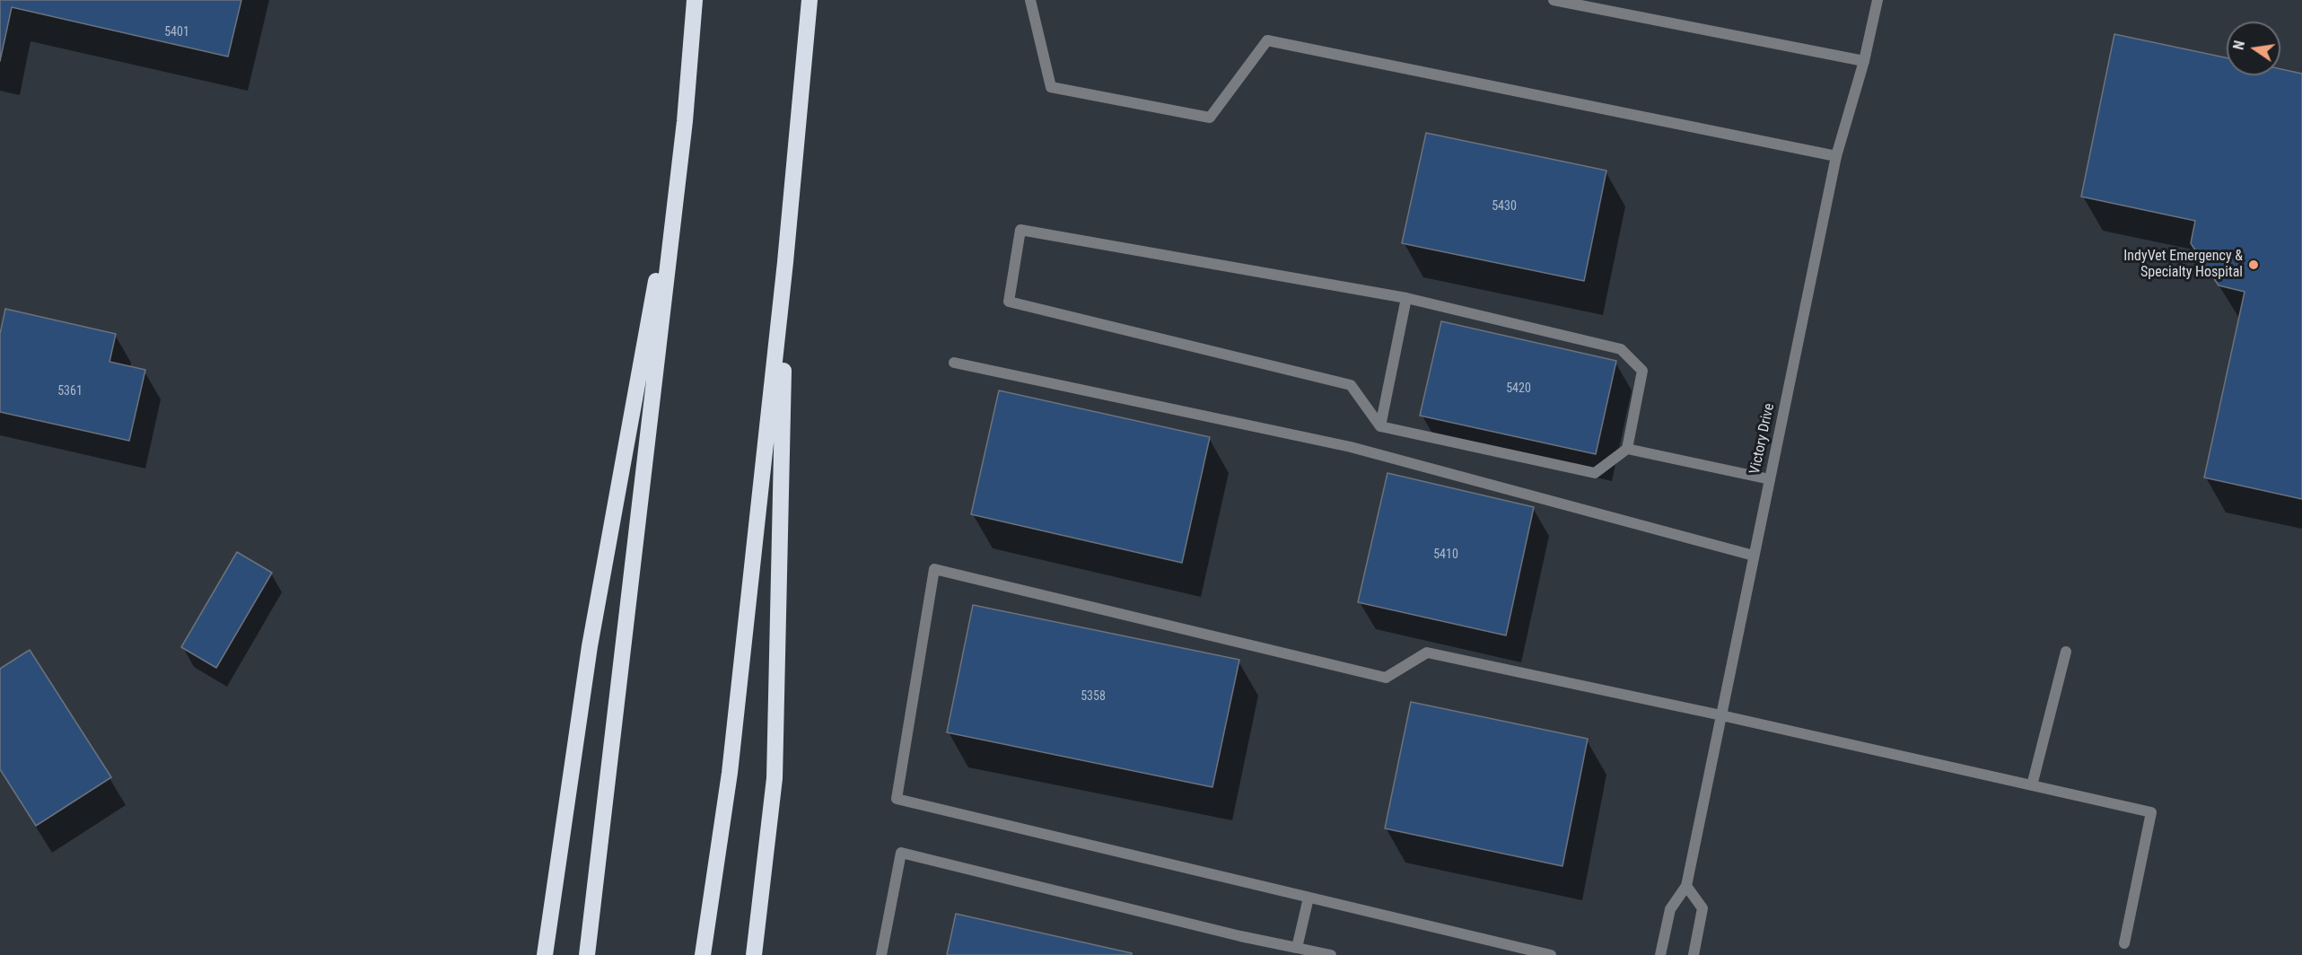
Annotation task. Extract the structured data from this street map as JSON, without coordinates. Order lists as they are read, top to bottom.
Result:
{
  "streets": {
    "street": ["Victory Drive"]
  },
  "places": ["IndyVet Emergency & Specialty Hospital"],
  "house_numbers": [
    "5401",
    "5430",
    "5420",
    "5361",
    "5410",
    "5358"
  ],
  "north": "left"
}
